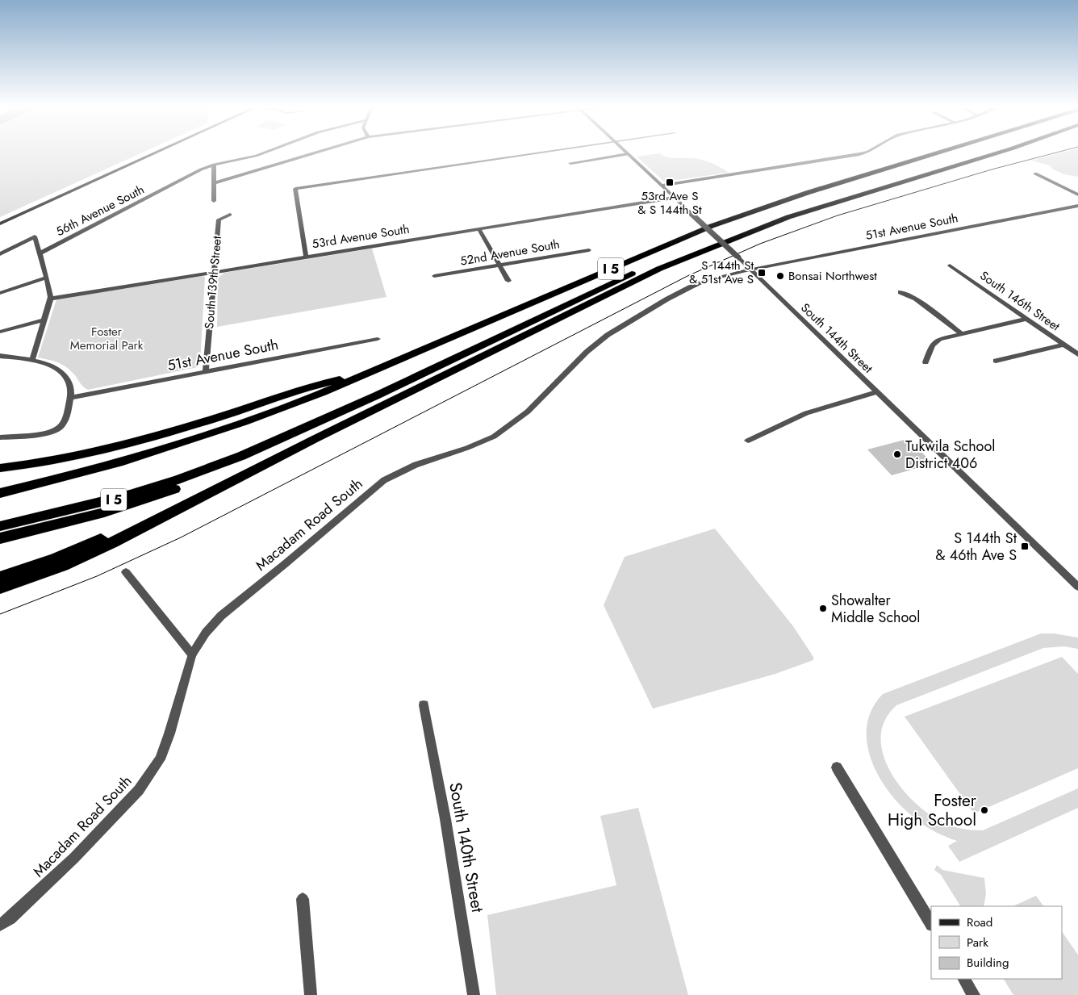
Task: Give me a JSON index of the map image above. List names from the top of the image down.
{
  "streets": {
    "highway": ["I 5"],
    "street": [
      "56th Avenue South",
      "51st Avenue South",
      "53rd Avenue South",
      "52nd Avenue South",
      "South 139th Street",
      "South 146th Street",
      "South 144th Street",
      "Macadam Road South",
      "South 140th Street"
    ]
  },
  "crossings": [
    ["51st Avenue South", "South 139th Street"],
    ["51st Avenue South", "South 144th Street"],
    ["51st Avenue South", "Macadam Road South"],
    ["53rd Avenue South", "South 139th Street"],
    ["53rd Avenue South", "South 144th Street"],
    ["South 144th Street", "Macadam Road South"]
  ],
  "parks": ["Foster Memorial Park"],
  "places": {
    "transit": ["53rd Ave S & S 144th St", "S 144th St & 51st Ave S", "S 144th St & 46th Ave S"],
    "other": [
      "Bonsai Northwest",
      "Tukwila School District 406",
      "Showalter Middle School",
      "Foster High School"
    ]
  },
  "legend": ["Road", "Park", "Building"]
}
